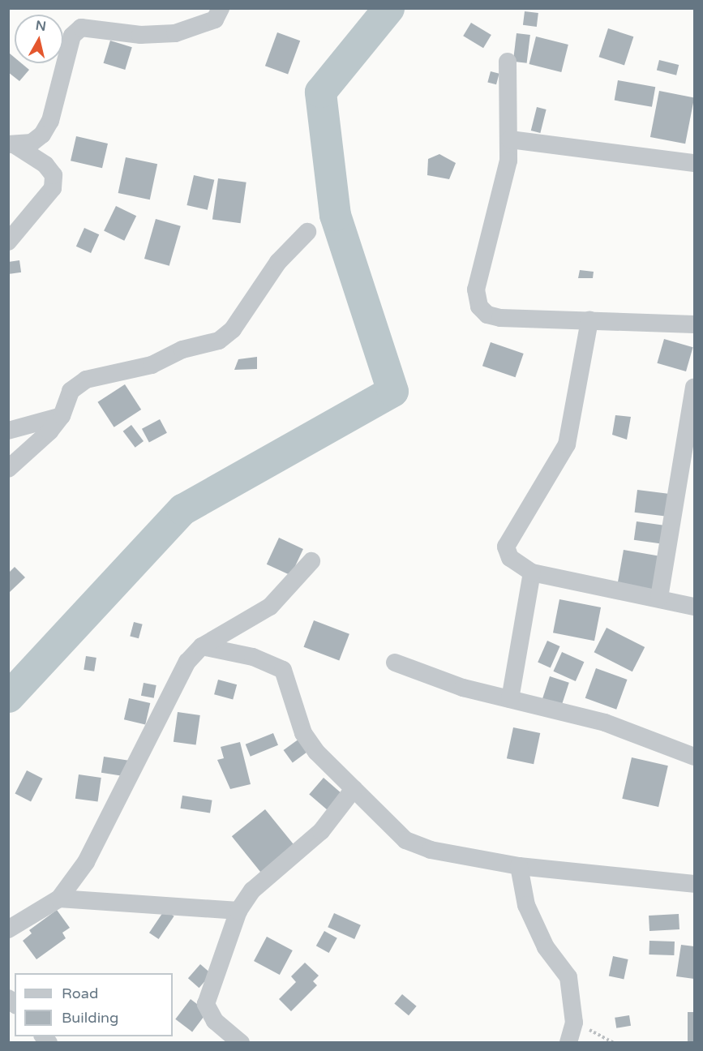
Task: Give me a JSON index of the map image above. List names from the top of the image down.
{
  "legend": ["Road", "Building"],
  "north": "top"
}
